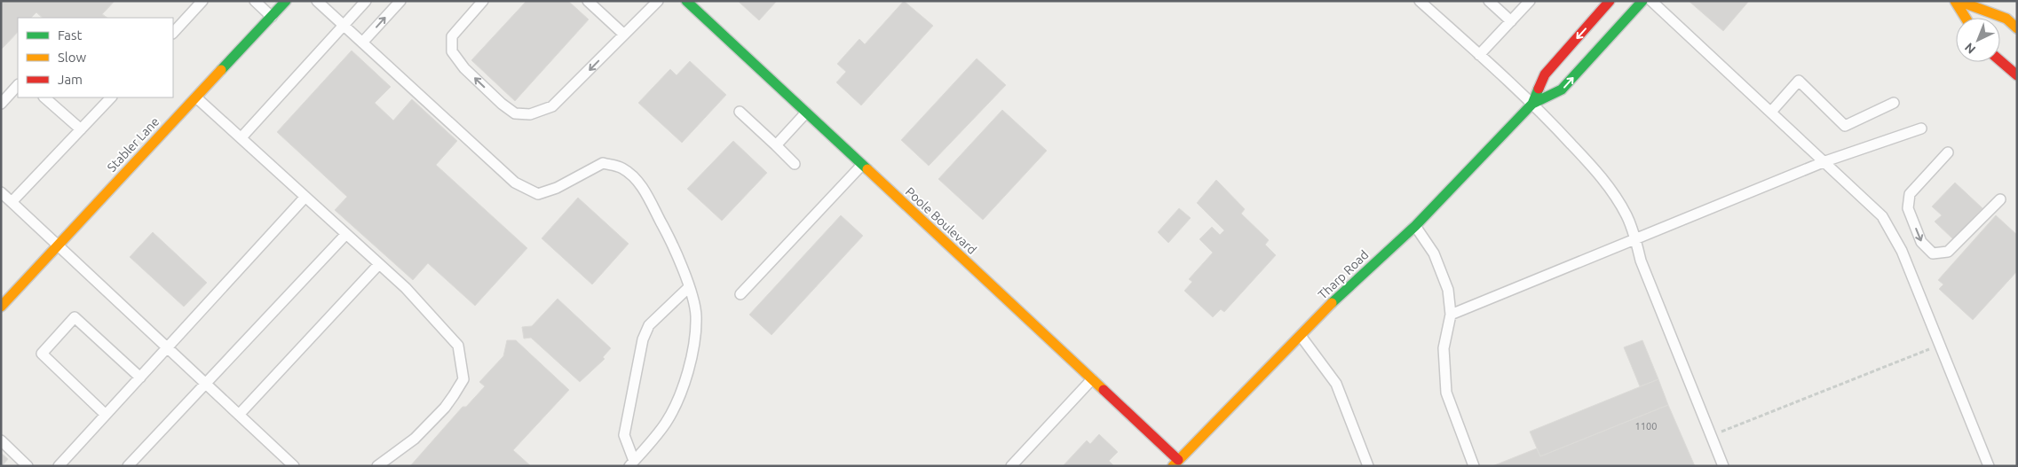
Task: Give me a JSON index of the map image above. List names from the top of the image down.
{
  "streets": {
    "main road": ["Stabler Lane", "Poole Boulevard", "Tharp Road"]
  },
  "crossings": [
    ["Poole Boulevard", "Tharp Road"]
  ],
  "house_numbers": ["1100"],
  "legend": ["Fast", "Slow", "Jam"],
  "north": "bottom left"
}
